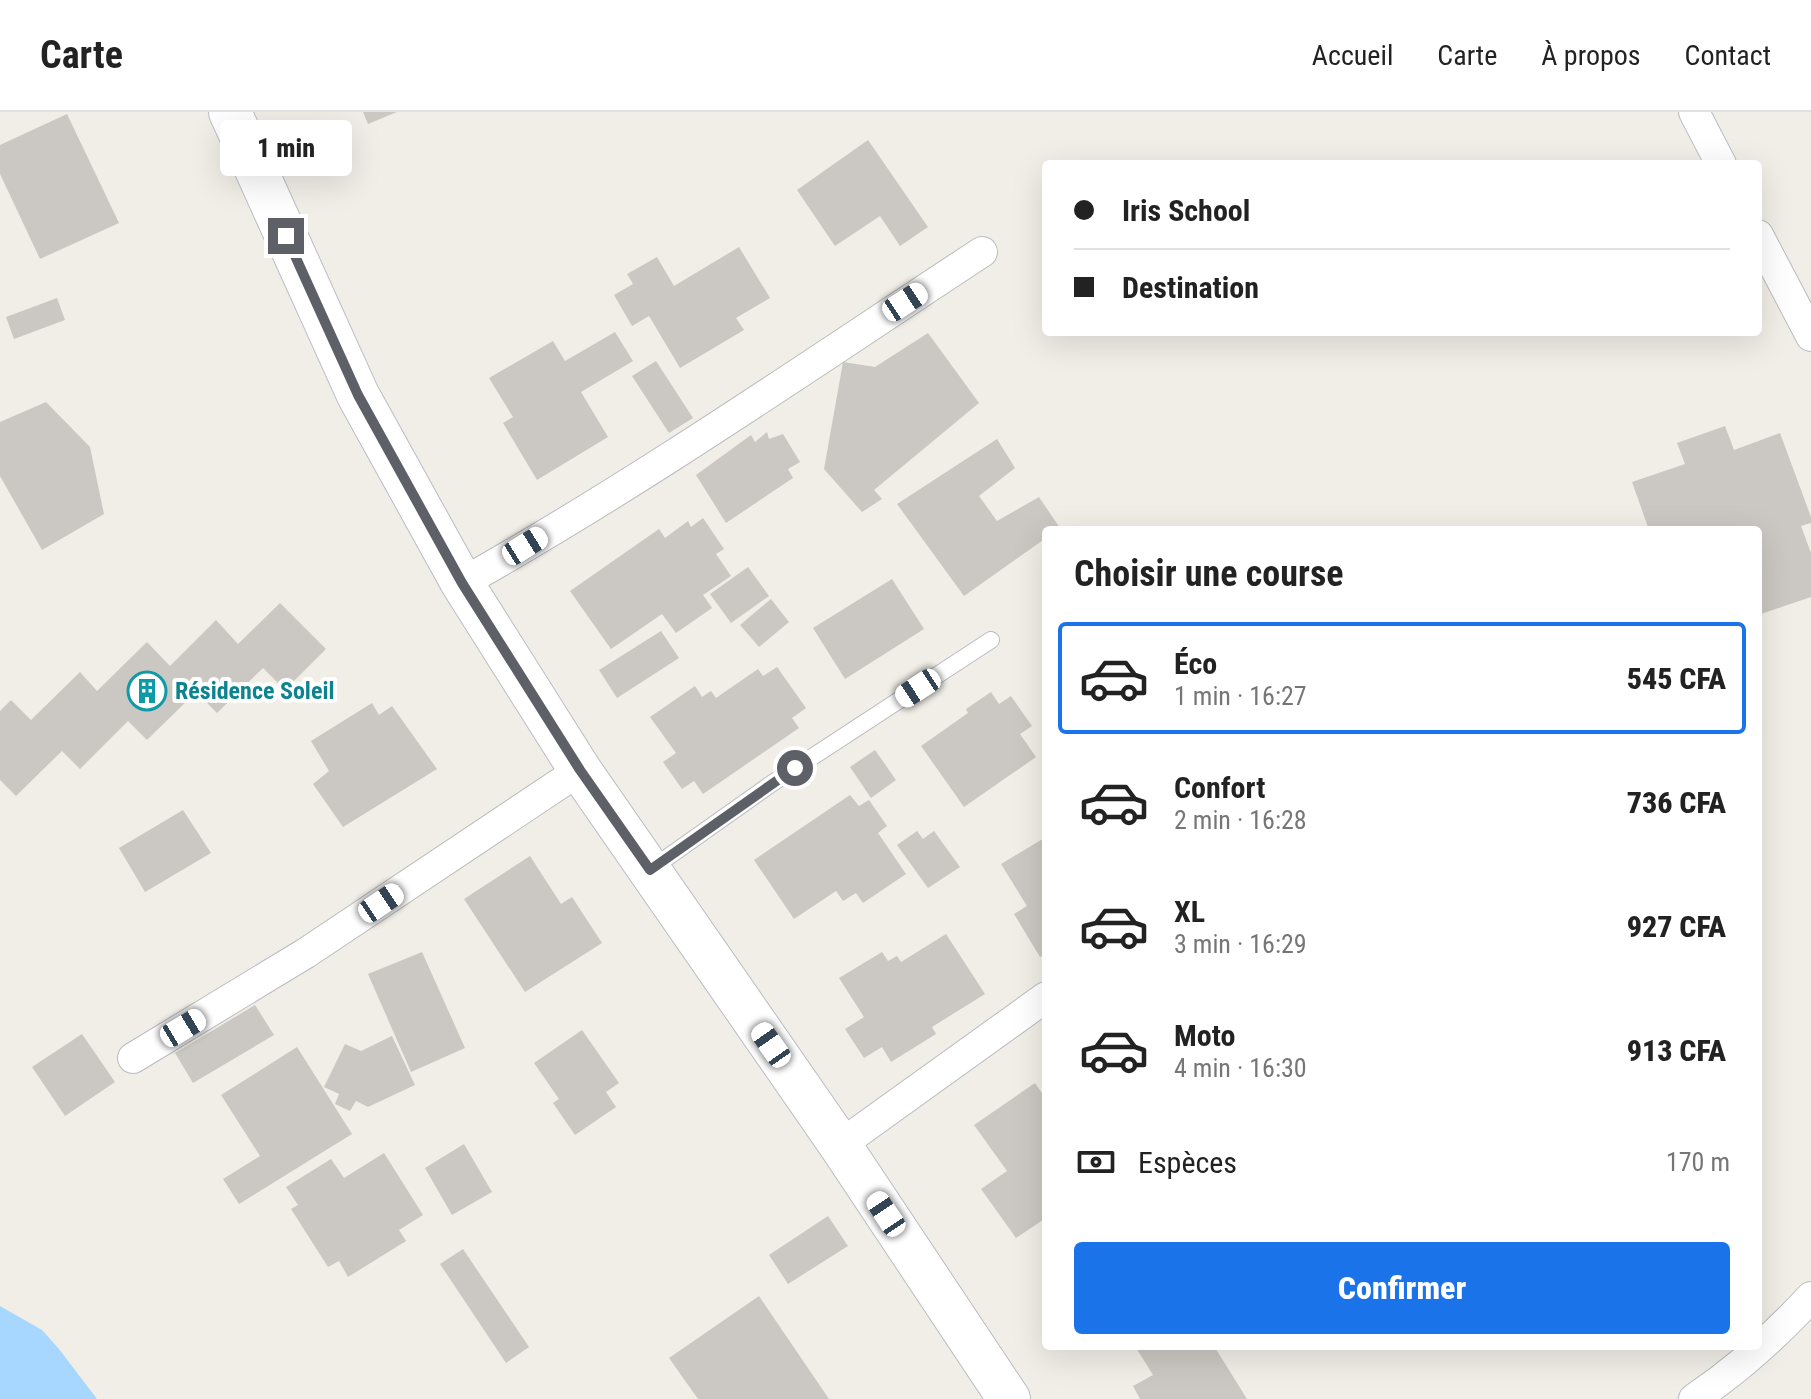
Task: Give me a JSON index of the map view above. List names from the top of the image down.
{
  "places": {
    "building": ["Résidence Soleil"]
  },
  "page": {
    "header": "Carte",
    "nav": [
      "Accueil",
      "Carte",
      "À propos",
      "Contact"
    ],
    "bubble": "1 min",
    "banner": ["Iris School", "Destination"],
    "heading": "Choisir une course",
    "list": [
      {
        "name": "Éco",
        "note": "1 min · 16:27",
        "value": "545 CFA"
      },
      {
        "name": "Confort",
        "note": "2 min · 16:28",
        "value": "736 CFA"
      },
      {
        "name": "XL",
        "note": "3 min · 16:29",
        "value": "927 CFA"
      },
      {
        "name": "Moto",
        "note": "4 min · 16:30",
        "value": "913 CFA"
      }
    ],
    "pay": ["Espèces", "170 m"],
    "buttons": "Confirmer"
  }
}
